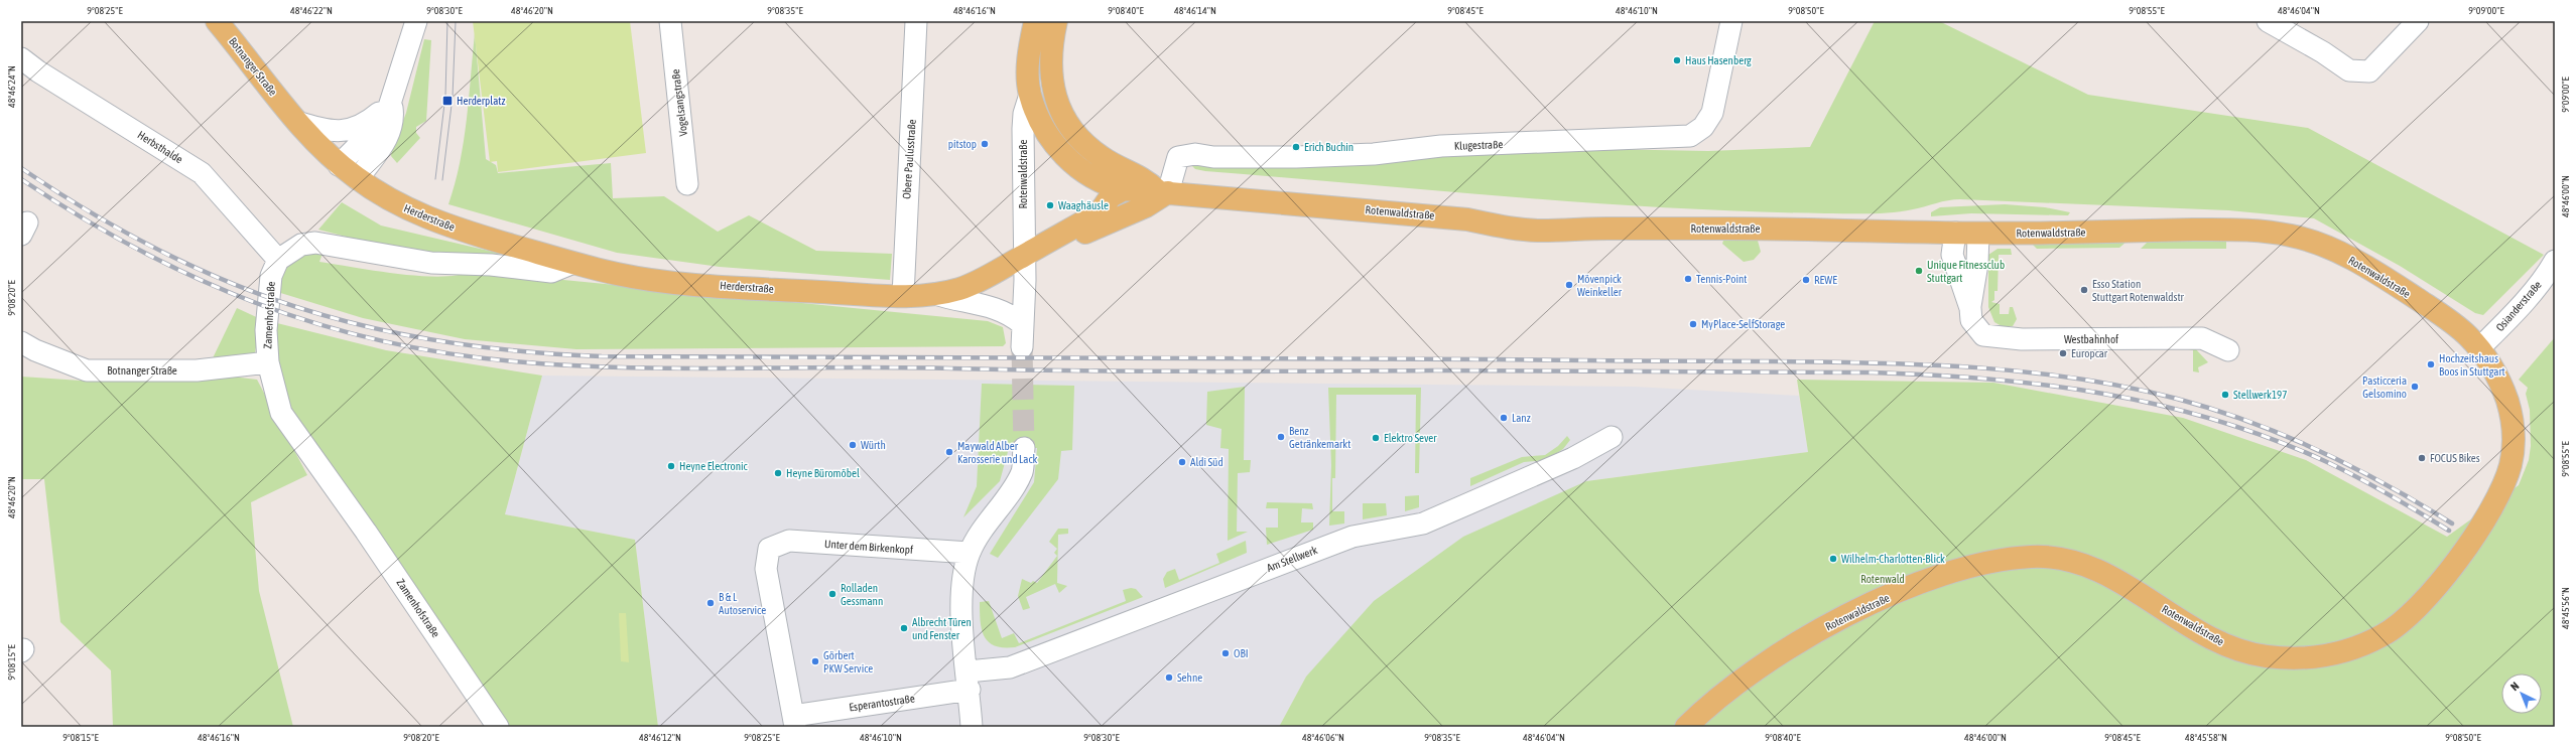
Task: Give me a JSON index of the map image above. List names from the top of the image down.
{
  "streets": {
    "main road": ["Botnanger Straße", "Rotenwaldstraße", "Herderstraße"],
    "street": [
      "Vogelsangstraße",
      "Klugestraße",
      "Herbsthalde",
      "Obere Paulusstraße",
      "Osianderstraße",
      "Zamenhofstraße",
      "Westbahnhof",
      "Unter dem Birkenkopf",
      "Am Stellwerk",
      "Esperantostraße"
    ]
  },
  "crossings": [
    ["Botnanger Straße", "Herderstraße"],
    ["Botnanger Straße", "Zamenhofstraße"],
    ["Klugestraße", "Rotenwaldstraße"],
    ["Herbsthalde", "Zamenhofstraße"],
    ["Obere Paulusstraße", "Herderstraße"],
    ["Rotenwaldstraße", "Herderstraße"],
    ["Rotenwaldstraße", "Osianderstraße"],
    ["Rotenwaldstraße", "Westbahnhof"],
    ["Unter dem Birkenkopf", "Esperantostraße"],
    ["Am Stellwerk", "Esperantostraße"]
  ],
  "parks": ["Rotenwald"],
  "places": {
    "other": [
      "Haus Hasenberg",
      "pitstop",
      "Erich Buchin",
      "Waaghäusle",
      "Unique Fitnessclub Stuttgart",
      "Tennis-Point",
      "REWE",
      "Mövenpick Weinkeller",
      "Esso Station Stuttgart Rotenwaldstr",
      "MyPlace-SelfStorage",
      "Europcar",
      "Hochzeitshaus Boos in Stuttgart",
      "Pasticceria Gelsomino",
      "Stellwerk197",
      "Lanz",
      "Benz Getränkemarkt",
      "Elektro Sever",
      "Würth",
      "Maywald Alber Karosserie und Lack",
      "FOCUS Bikes",
      "Aldi Süd",
      "Heyne Electronic",
      "Heyne Büromöbel",
      "Wilhelm-Charlotten-Blick",
      "Rolladen Gessmann",
      "B & L Autoservice",
      "Albrecht Türen und Fenster",
      "OBI",
      "Görbert PKW Service",
      "Sehne"
    ],
    "transit": ["Herderplatz"]
  },
  "north": "top left",
  "coordinates": [
    "9°08'25\"E",
    "48°46'22\"N",
    "9°08'30\"E",
    "48°46'20\"N",
    "9°08'35\"E",
    "48°46'16\"N",
    "9°08'40\"E",
    "48°46'14\"N",
    "9°08'45\"E",
    "48°46'10\"N",
    "9°08'50\"E",
    "9°08'55\"E",
    "48°46'04\"N",
    "9°09'00\"E",
    "48°46'24\"N",
    "48°46'00\"N",
    "9°08'20\"E",
    "48°45'56\"N",
    "9°08'15\"E",
    "48°46'12\"N",
    "48°46'06\"N",
    "48°45'58\"N"
  ]
}
